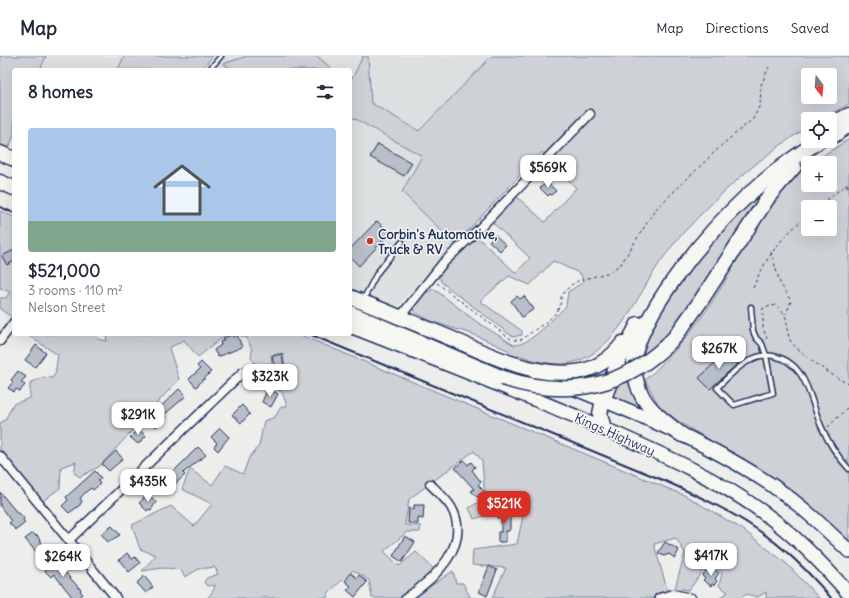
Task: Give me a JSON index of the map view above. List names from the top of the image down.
{
  "streets": {
    "highway": ["Kings Highway"]
  },
  "places": ["Corbin's Automotive, Truck & RV"],
  "north": "bottom",
  "page": {
    "header": "Map",
    "nav": ["Map", "Directions", "Saved"],
    "map_buttons": ["+", "−"],
    "heading": "8 homes",
    "list": [
      {
        "name": "$521,000",
        "note": "3 rooms · 110 m² · Nelson Street"
      }
    ],
    "price": [
      "$569K",
      "$267K",
      "$323K",
      "$291K",
      "$435K",
      "$521K",
      "$417K",
      "$264K"
    ]
  }
}
